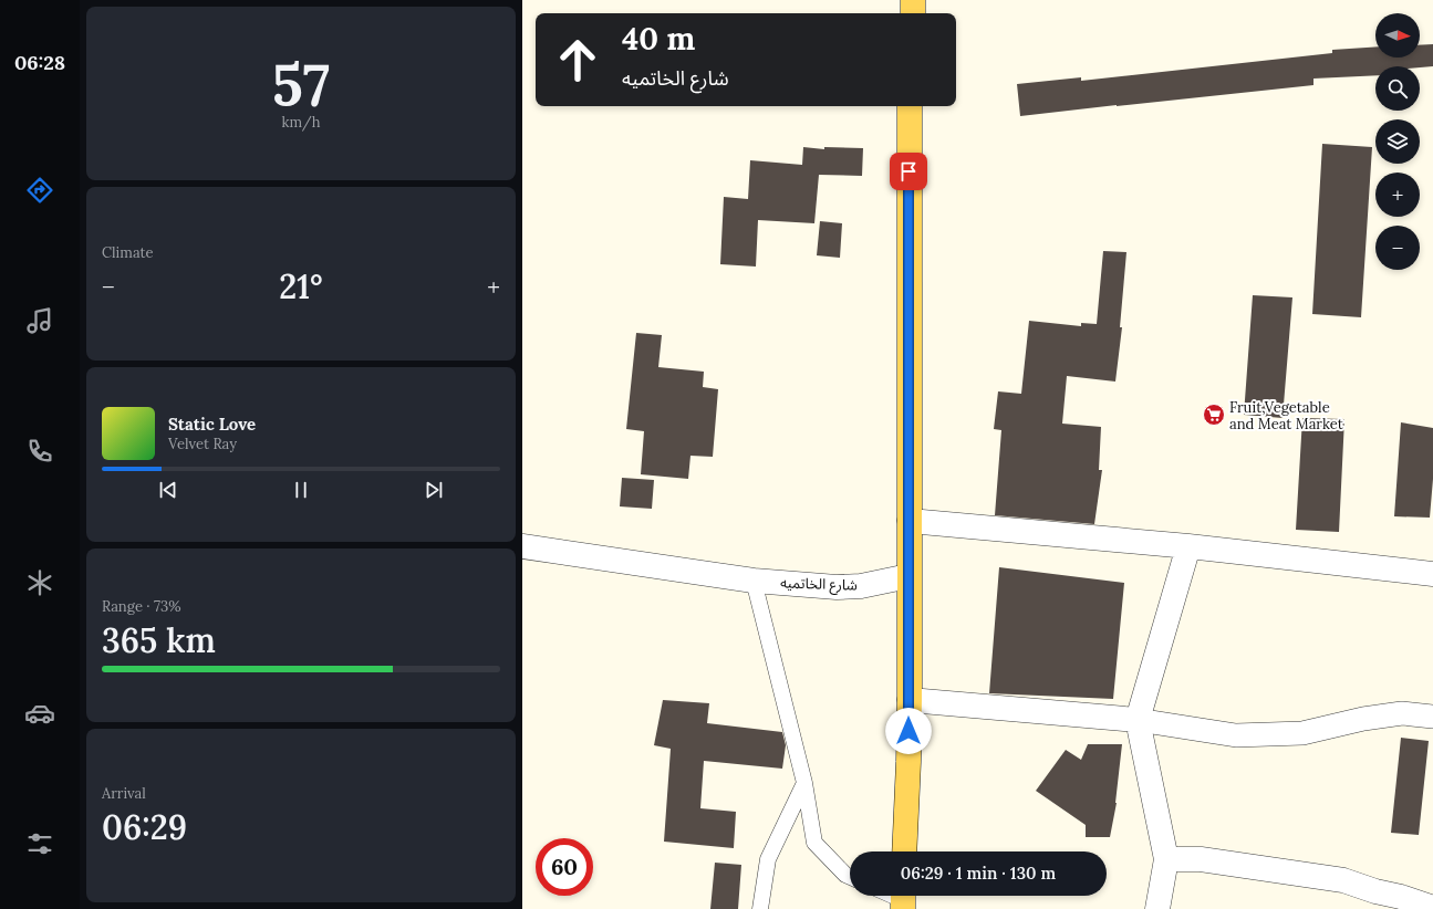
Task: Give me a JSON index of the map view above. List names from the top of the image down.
{
  "streets": {
    "street": ["شارع الخاتميه"]
  },
  "places": {
    "supermarket": ["Fruit,Vegetable and Meat Market"]
  },
  "north": "right",
  "page": {
    "tabs": "06:28",
    "tile": [
      ["57", "km/h"],
      "Climate",
      ["Range · 73%", "365 km"],
      ["Arrival", "06:29"]
    ],
    "map_buttons": ["+", "−"],
    "turn": ["40 m", "شارع الخاتميه"],
    "heat": ["−", "21°", "+"],
    "song": ["Static Love", "Velvet Ray"],
    "limit": "60",
    "trip": "06:29 · 1 min · 130 m"
  }
}
